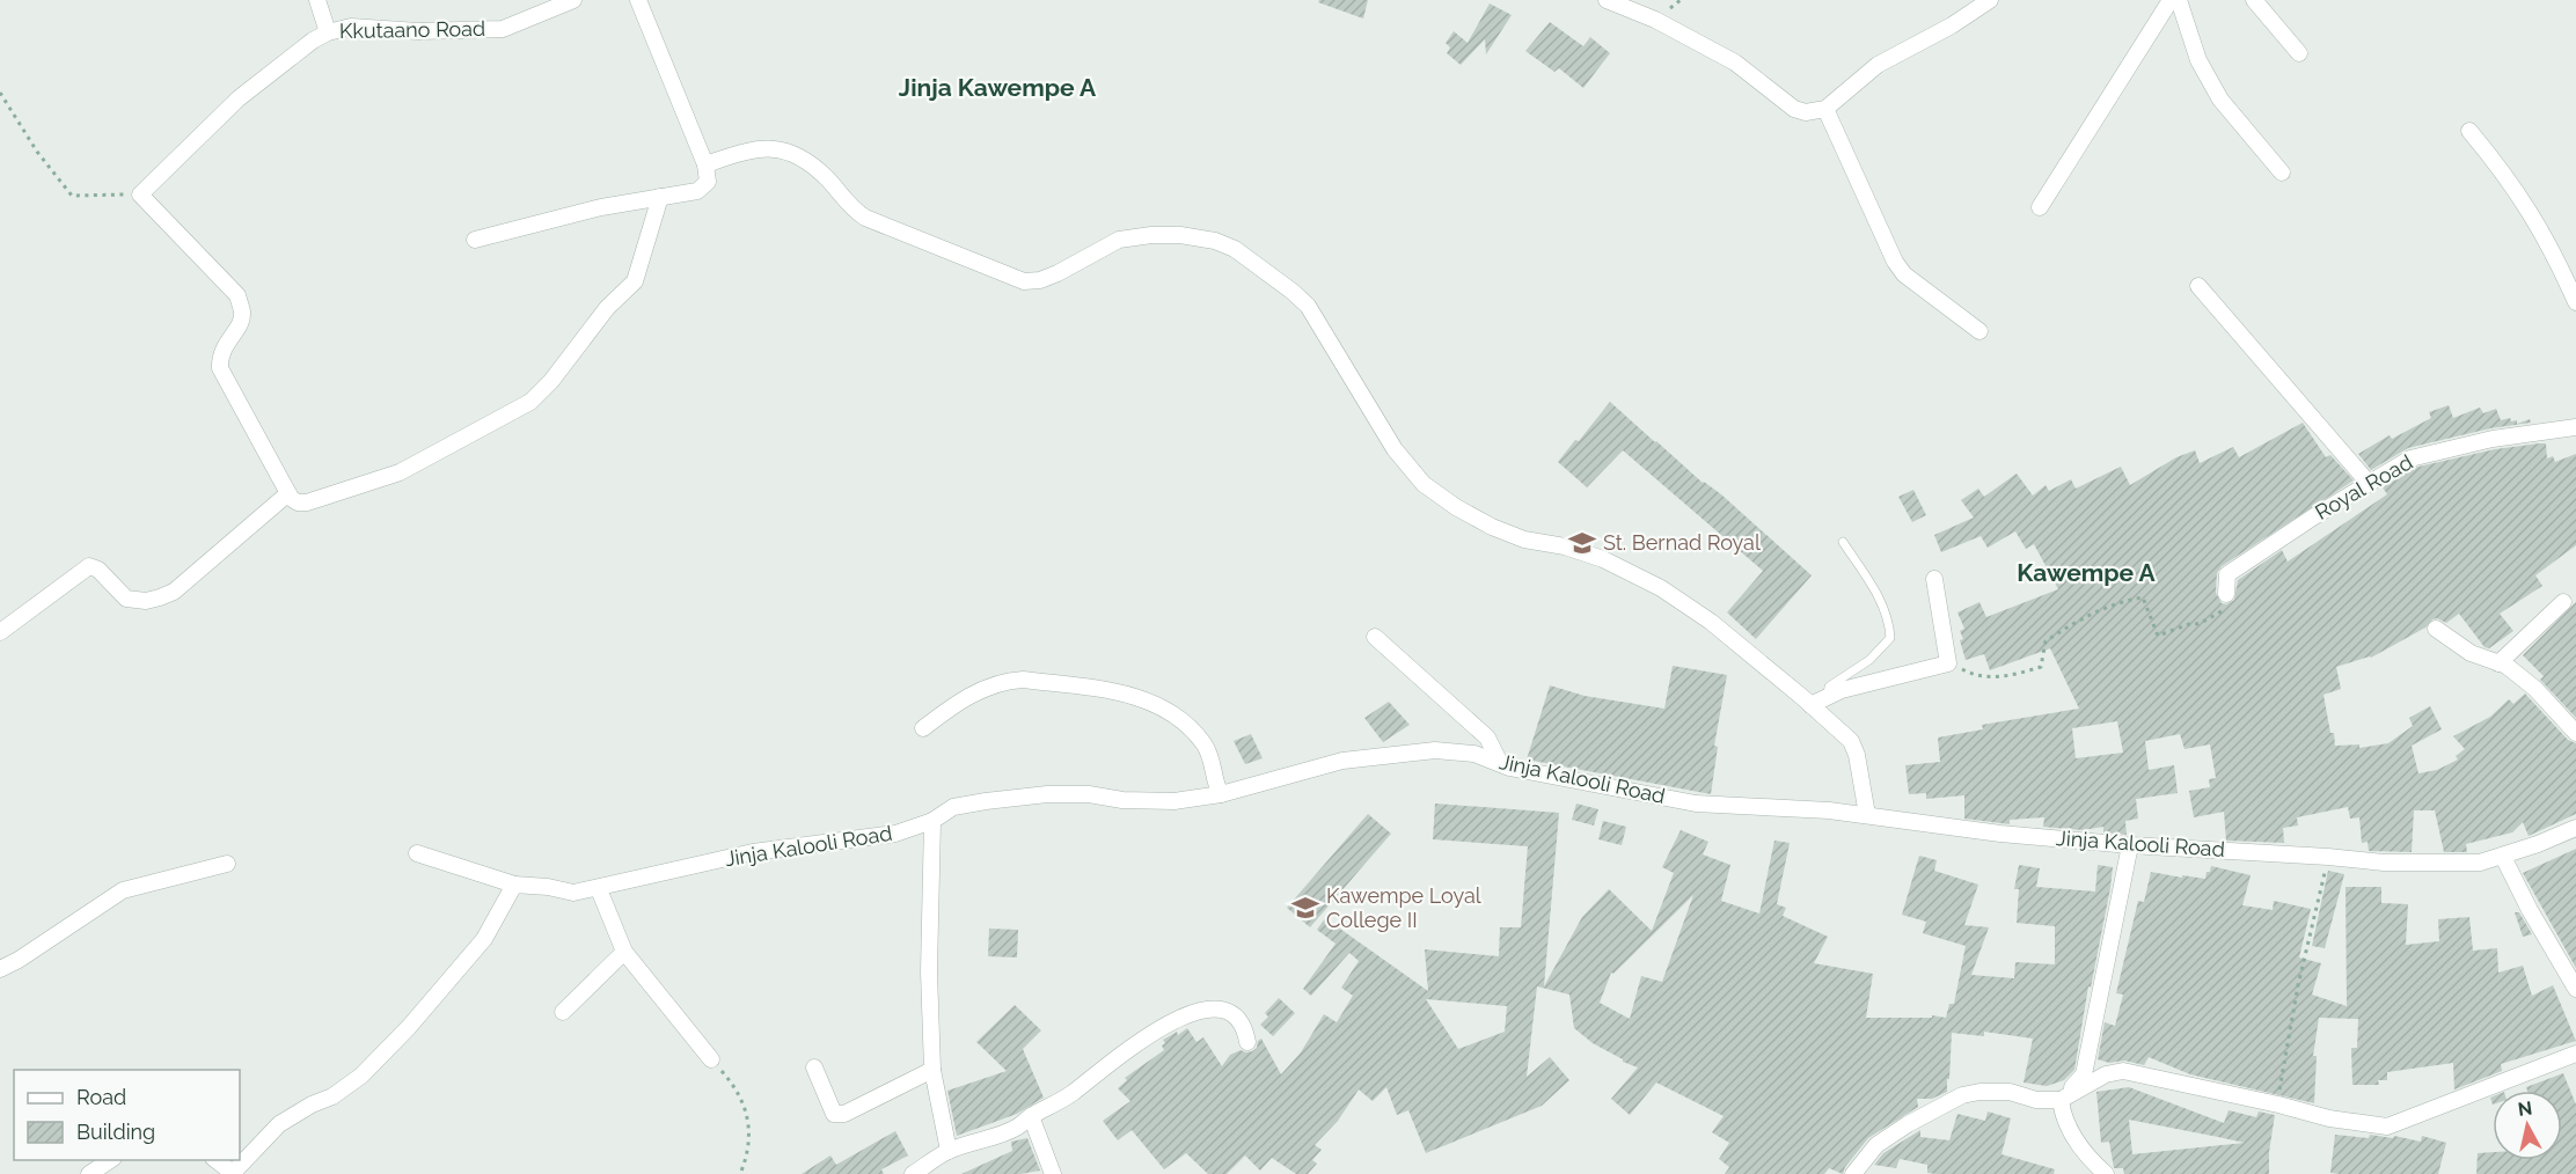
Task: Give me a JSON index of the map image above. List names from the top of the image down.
{
  "streets": {
    "street": ["Kkutaano Road", "Royal Road", "Jinja Kalooli Road"]
  },
  "districts": ["Jinja Kawempe A", "Kawempe A"],
  "places": {
    "school or university": ["St. Bernad Royal", "Kawempe Loyal College II"]
  },
  "legend": ["Road", "Building"],
  "north": "top"
}
